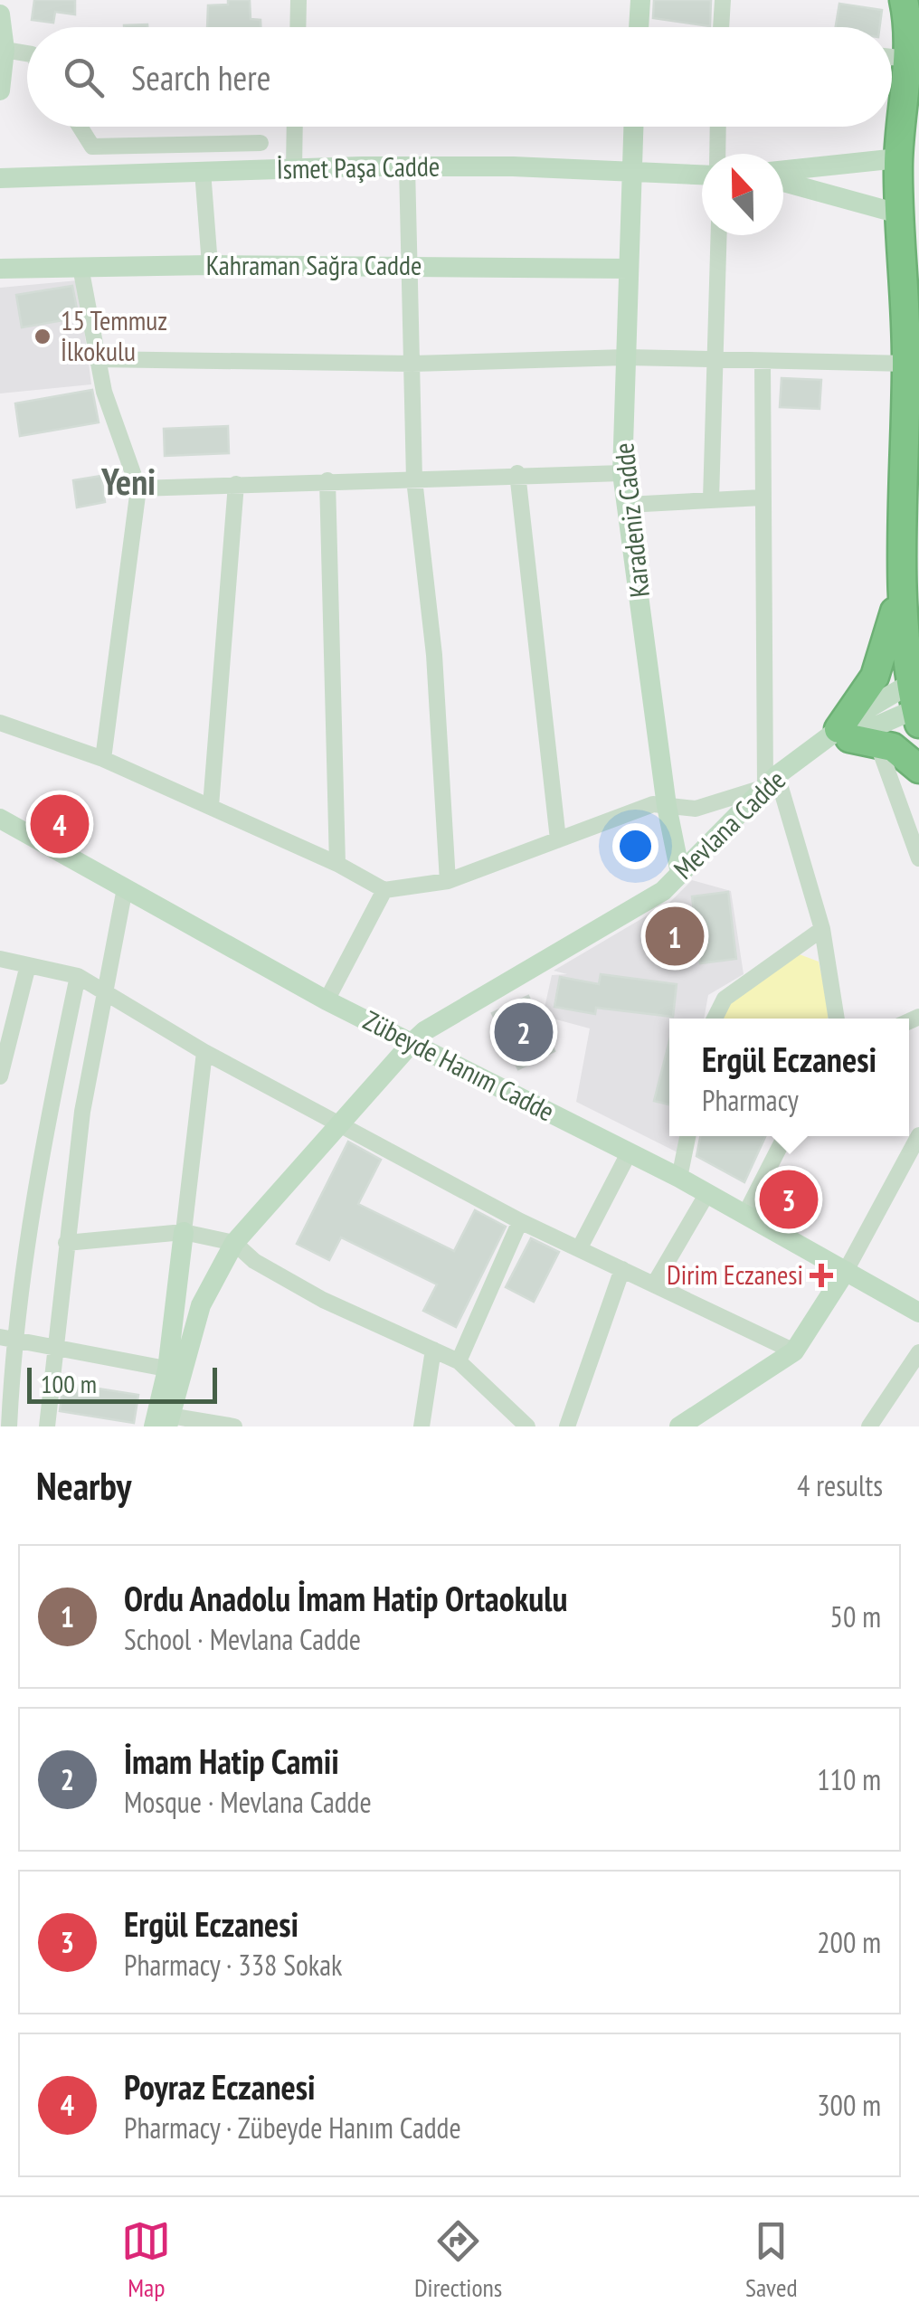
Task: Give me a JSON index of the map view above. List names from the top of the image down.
{
  "streets": {
    "street": [
      "İsmet Paşa Cadde",
      "Kahraman Sağra Cadde",
      "Karadeniz Cadde",
      "Mevlana Cadde",
      "Zübeyde Hanım Cadde"
    ]
  },
  "crossings": [
    ["İsmet Paşa Cadde", "Karadeniz Cadde"],
    ["Kahraman Sağra Cadde", "Karadeniz Cadde"],
    ["Karadeniz Cadde", "Mevlana Cadde"],
    ["Mevlana Cadde", "Zübeyde Hanım Cadde"]
  ],
  "districts": ["Yeni"],
  "places": {
    "other": ["15 Temmuz İlkokulu"],
    "health": ["Dirim Eczanesi"]
  },
  "scale_bar": "100 m",
  "north": "top",
  "page": {
    "search": "Search here",
    "pins": [
      "4",
      "1",
      "2",
      "3"
    ],
    "popup": ["Ergül Eczanesi", "Pharmacy"],
    "scale": "100 m",
    "heading": ["Nearby", "4 results"],
    "list": [
      {
        "mark": "1",
        "name": "Ordu Anadolu İmam Hatip Ortaokulu",
        "note": "School · Mevlana Cadde",
        "value": "50 m"
      },
      {
        "mark": "2",
        "name": "İmam Hatip Camii",
        "note": "Mosque · Mevlana Cadde",
        "value": "110 m"
      },
      {
        "mark": "3",
        "name": "Ergül Eczanesi",
        "note": "Pharmacy · 338 Sokak",
        "value": "200 m"
      },
      {
        "mark": "4",
        "name": "Poyraz Eczanesi",
        "note": "Pharmacy · Zübeyde Hanım Cadde",
        "value": "300 m"
      }
    ],
    "nav": ["Map", "Directions", "Saved"]
  }
}
